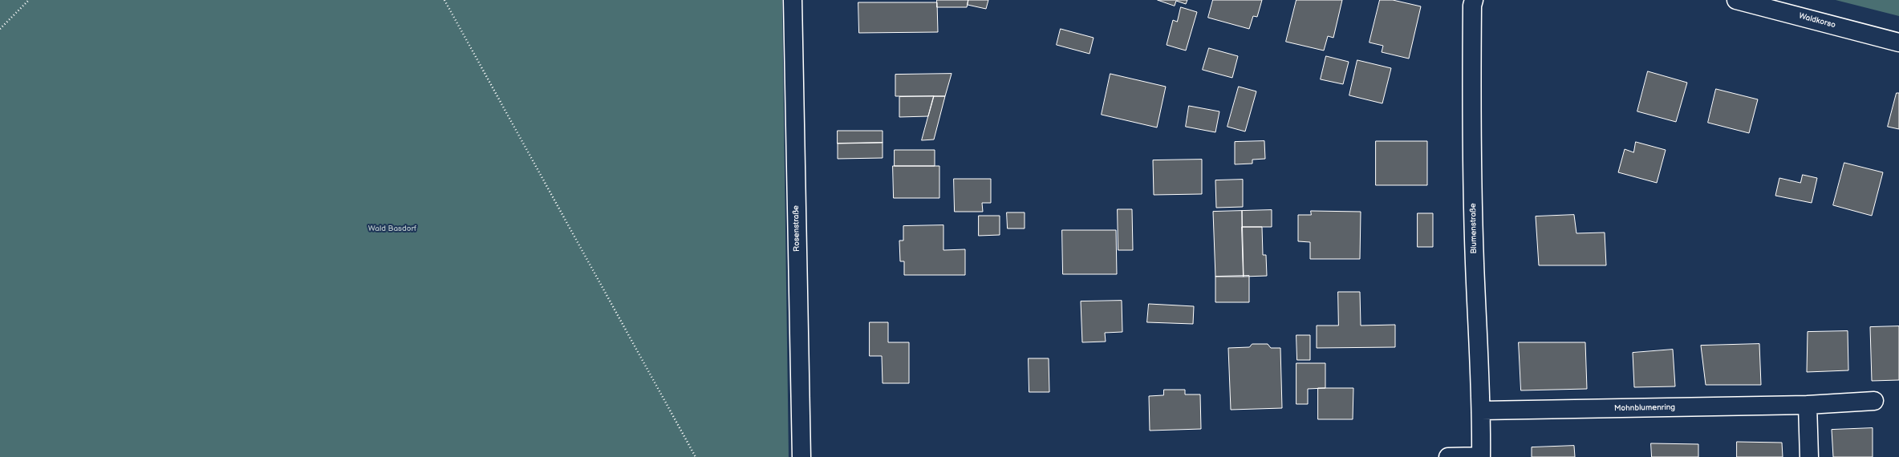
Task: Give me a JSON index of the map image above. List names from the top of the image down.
{
  "streets": {
    "street": [
      "Waldkorso",
      "Rosenstraße",
      "Blumenstraße",
      "Mohnblumenring"
    ]
  },
  "crossings": [
    ["Blumenstraße", "Mohnblumenring"]
  ],
  "parks": ["Wald Basdorf"]
}
